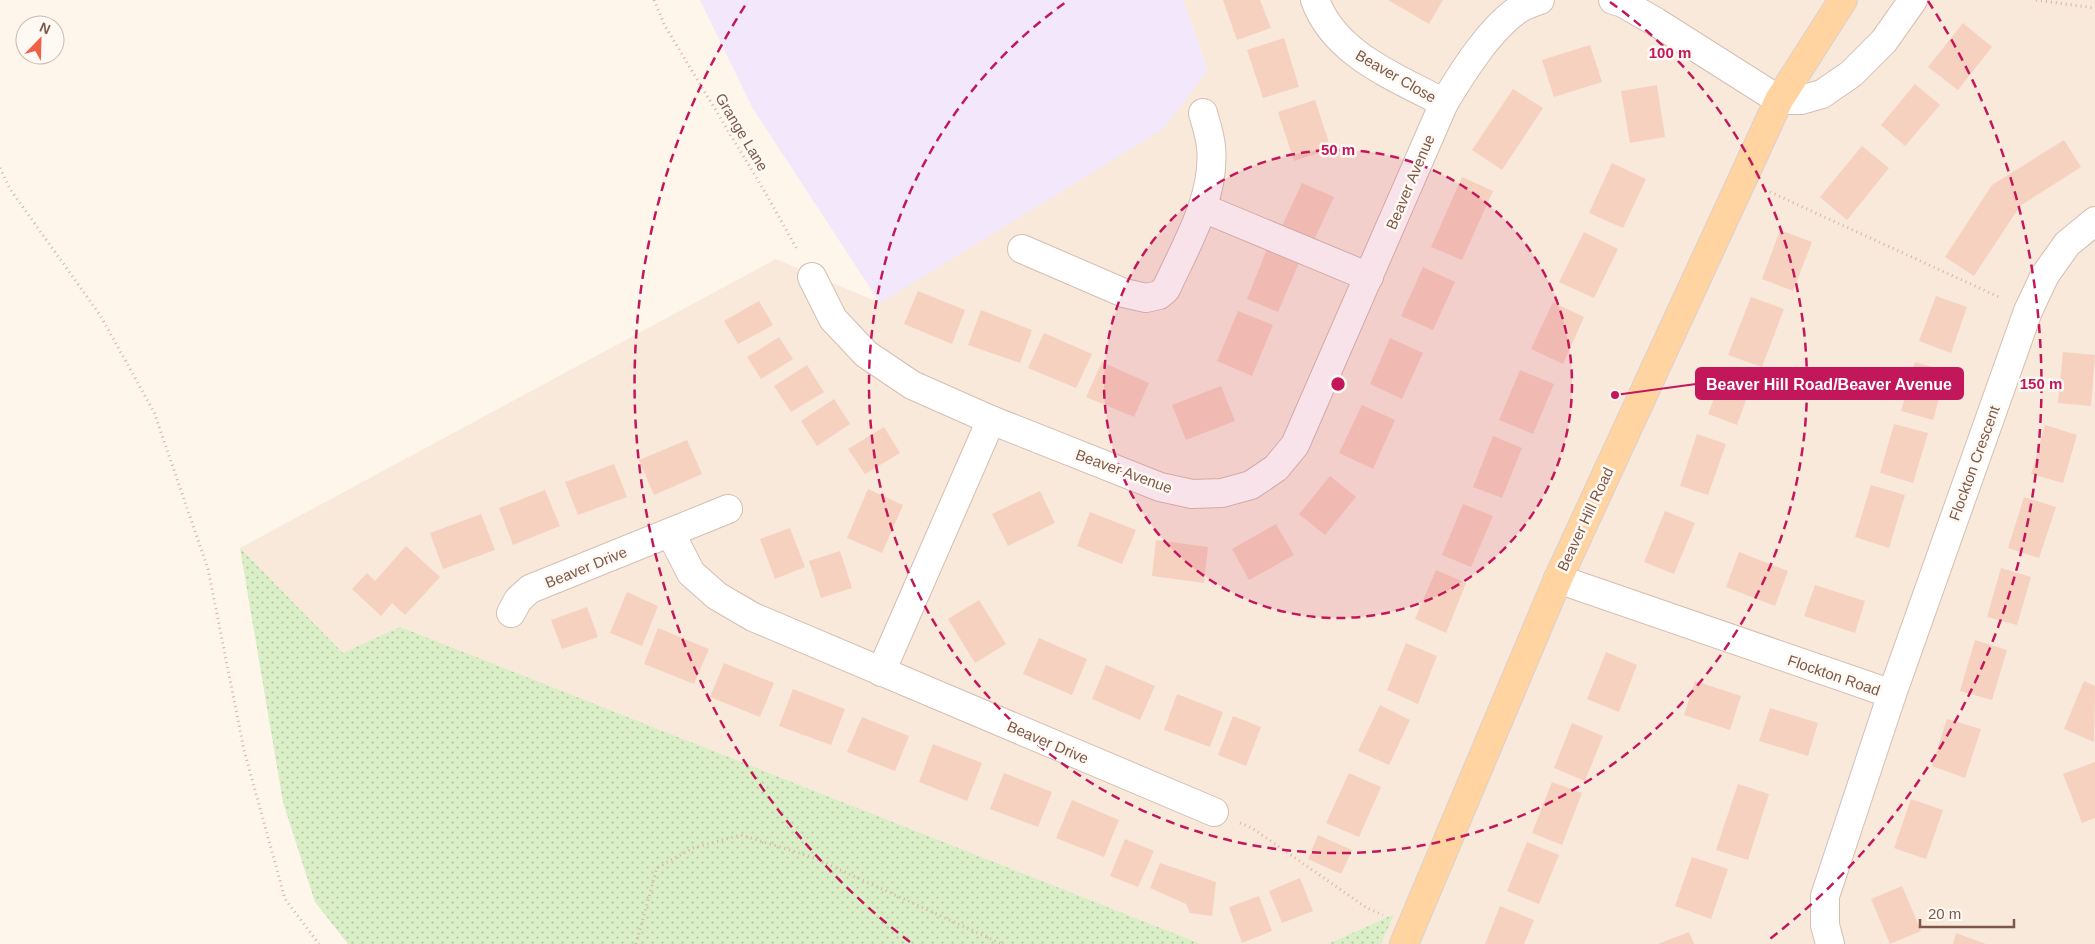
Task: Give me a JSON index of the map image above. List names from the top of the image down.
{
  "streets": {
    "main road": ["Beaver Hill Road"],
    "street": [
      "Beaver Close",
      "Beaver Avenue",
      "Flockton Crescent",
      "Beaver Drive",
      "Flockton Road"
    ],
    "path": ["Grange Lane"]
  },
  "crossings": [
    ["Beaver Close", "Beaver Avenue"],
    ["Grange Lane", "Beaver Avenue"],
    ["Flockton Crescent", "Flockton Road"],
    ["Beaver Hill Road", "Flockton Road"]
  ],
  "places": ["Beaver Hill Road/Beaver Avenue"],
  "scale_bar": "20 m",
  "north": "top right",
  "rings": ["100 m", "50 m", "150 m"]
}
